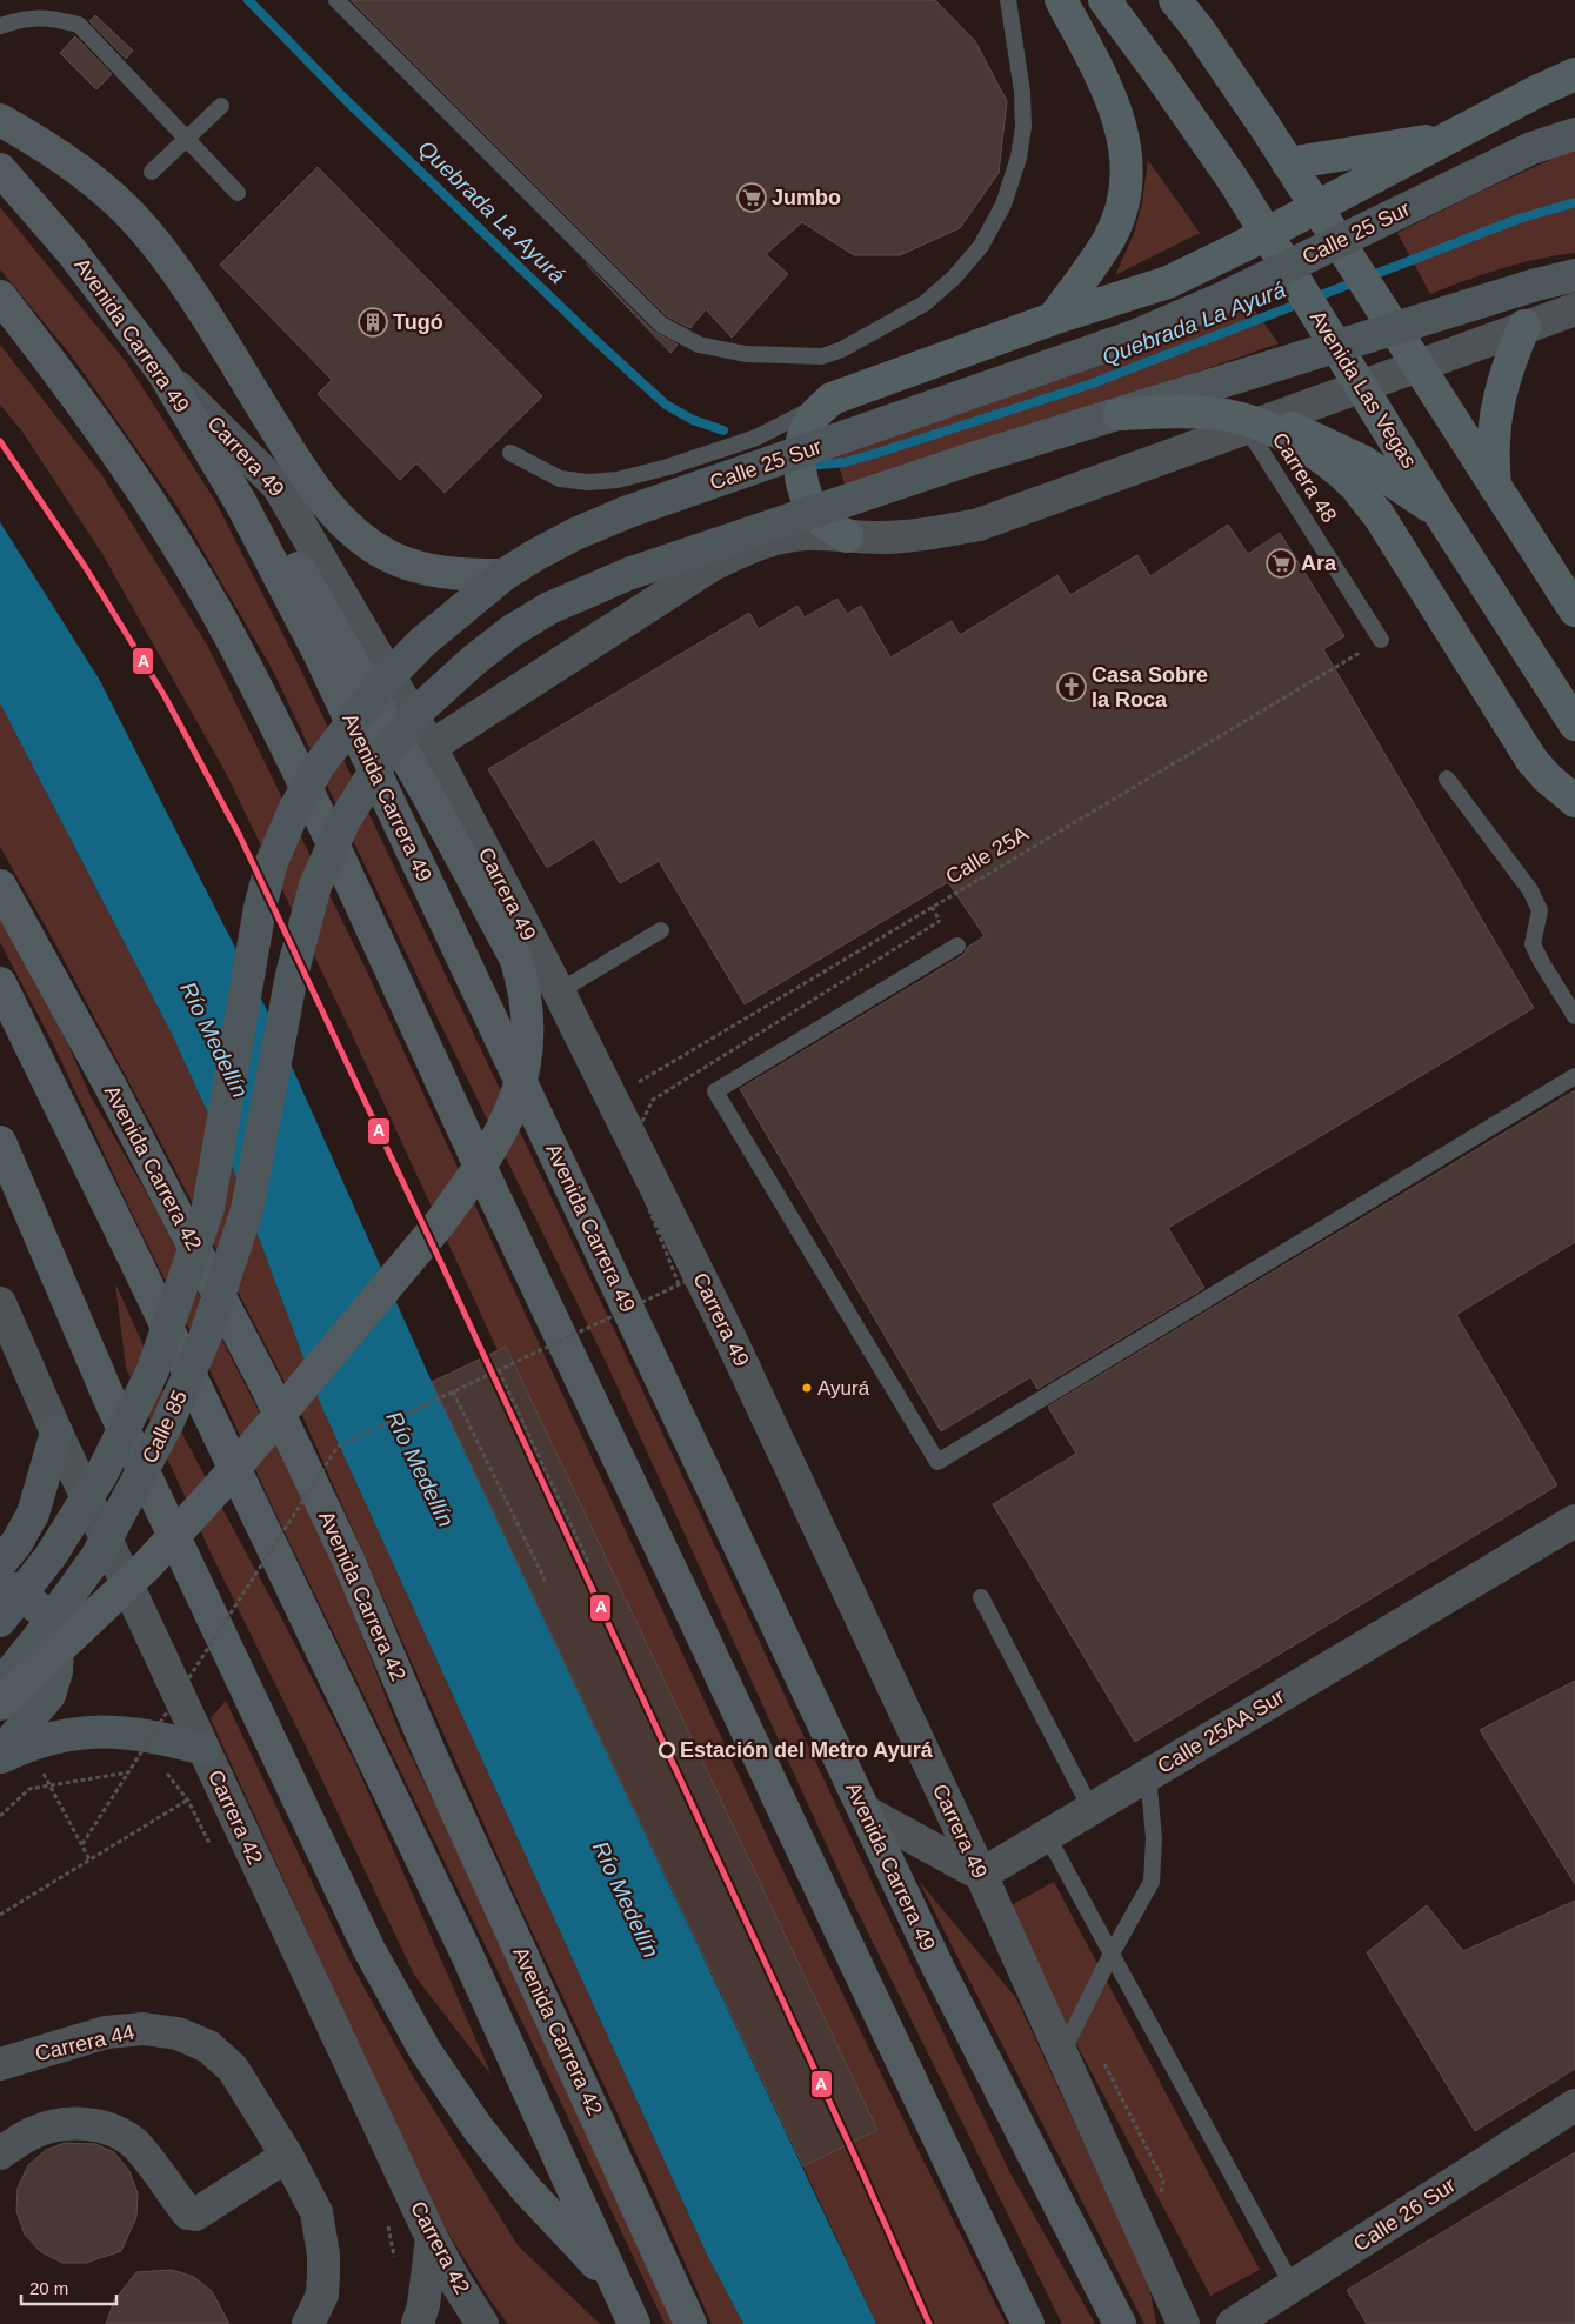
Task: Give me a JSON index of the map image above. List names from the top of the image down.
{
  "streets": {
    "highway": ["Avenida Carrera 49", "Avenida Carrera 42"],
    "main road": ["Calle 25 Sur", "Avenida Las Vegas", "Calle 85"],
    "street": [
      "Carrera 49",
      "Calle 25AA Sur",
      "Carrera 42",
      "Carrera 44",
      "Calle 26 Sur"
    ],
    "lane": ["Carrera 48"],
    "path": ["Calle 25A"]
  },
  "crossings": [
    ["Calle 25 Sur", "Calle 85"],
    ["Avenida Carrera 49", "Carrera 49"],
    ["Carrera 49", "Calle 25A"],
    ["Carrera 49", "Calle 25AA Sur"],
    ["Carrera 48", "Calle 25A"]
  ],
  "water": ["Quebrada La Ayurá", "Río Medellín"],
  "places": {
    "supermarket": ["Jumbo", "Ara"],
    "building": ["Tugó"],
    "church": ["Casa Sobre la Roca"],
    "other": ["Ayurá", "Estación del Metro Ayurá"]
  },
  "lines": ["transit line A"],
  "scale_bar": "20 m"
}
